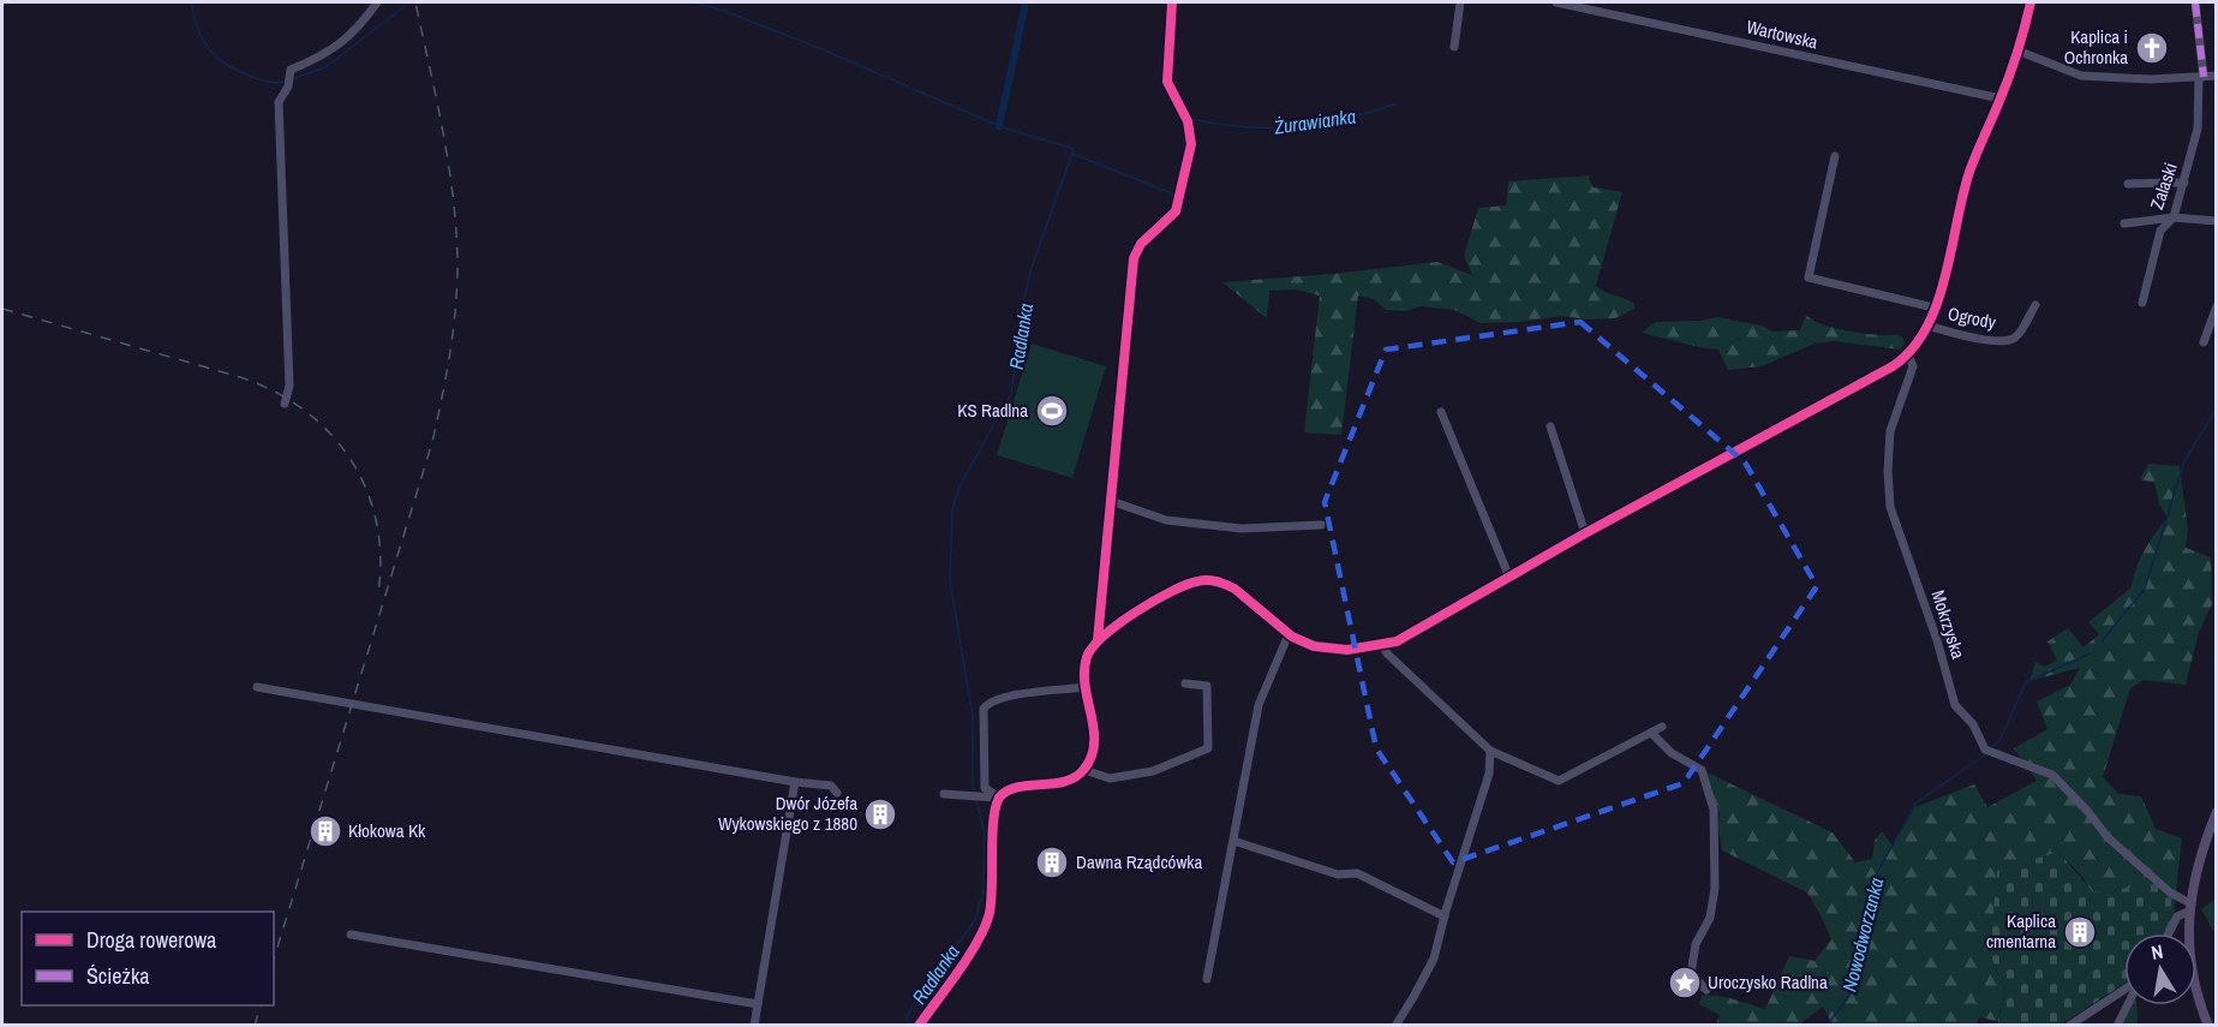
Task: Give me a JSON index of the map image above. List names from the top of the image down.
{
  "streets": {
    "street": [
      "Wartowska",
      "Zalaski",
      "Ogrody",
      "Mokrzyska"
    ]
  },
  "water": ["Żurawianka", "Radlanka", "Nowodworzanka"],
  "places": {
    "church": ["Kaplica i Ochronka"],
    "sports": ["KS Radlna"],
    "building": [
      "Dwór Józefa Wykowskiego z 1880",
      "Kłokowa Kk",
      "Dawna Rządcówka",
      "Kaplica cmentarna"
    ],
    "place": ["Uroczysko Radlna"]
  },
  "legend": ["Droga rowerowa", "Ścieżka"],
  "north": "top"
}
